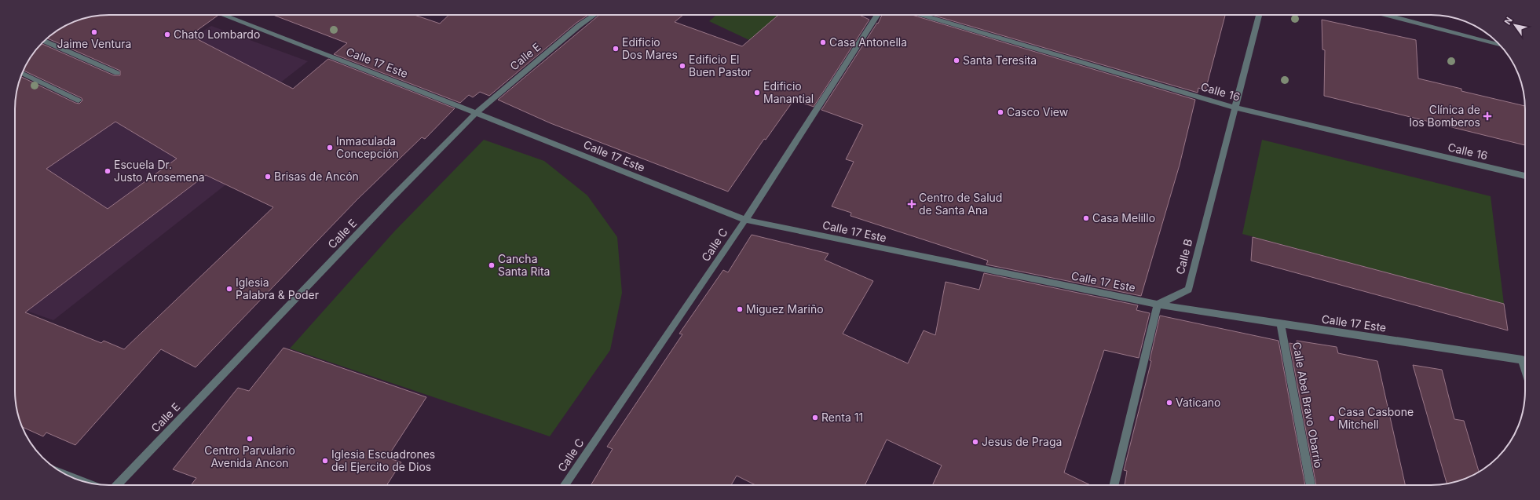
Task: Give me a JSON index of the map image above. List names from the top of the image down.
{
  "streets": {
    "street": [
      "Calle E",
      "Calle 17 Este",
      "Calle 16",
      "Calle C",
      "Calle B",
      "Calle Abel Bravo Obarrio"
    ]
  },
  "crossings": [
    ["Calle E", "Calle 17 Este"],
    ["Calle 17 Este", "Calle C"],
    ["Calle 17 Este", "Calle B"],
    ["Calle 17 Este", "Calle Abel Bravo Obarrio"],
    ["Calle 16", "Calle B"]
  ],
  "places": {
    "other": [
      "Jaime Ventura",
      "Chato Lombardo",
      "Casa Antonella",
      "Edificio Dos Mares",
      "Santa Teresita",
      "Edificio El Buen Pastor",
      "Edificio Manantial",
      "Casco View",
      "Inmaculada Concepción",
      "Escuela Dr. Justo Arosemena",
      "Brisas de Ancón",
      "Casa Melillo",
      "Cancha Santa Rita",
      "Iglesia Palabra & Poder",
      "Miguez Mariño",
      "Vaticano",
      "Renta 11",
      "Casa Casbone Mitchell",
      "Centro Parvulario Avenida Ancon",
      "Jesus de Praga",
      "Iglesia Escuadrones del Ejercito de Dios"
    ],
    "health": ["Clínica de los Bomberos", "Centro de Salud de Santa Ana"]
  },
  "north": "top left"
}
